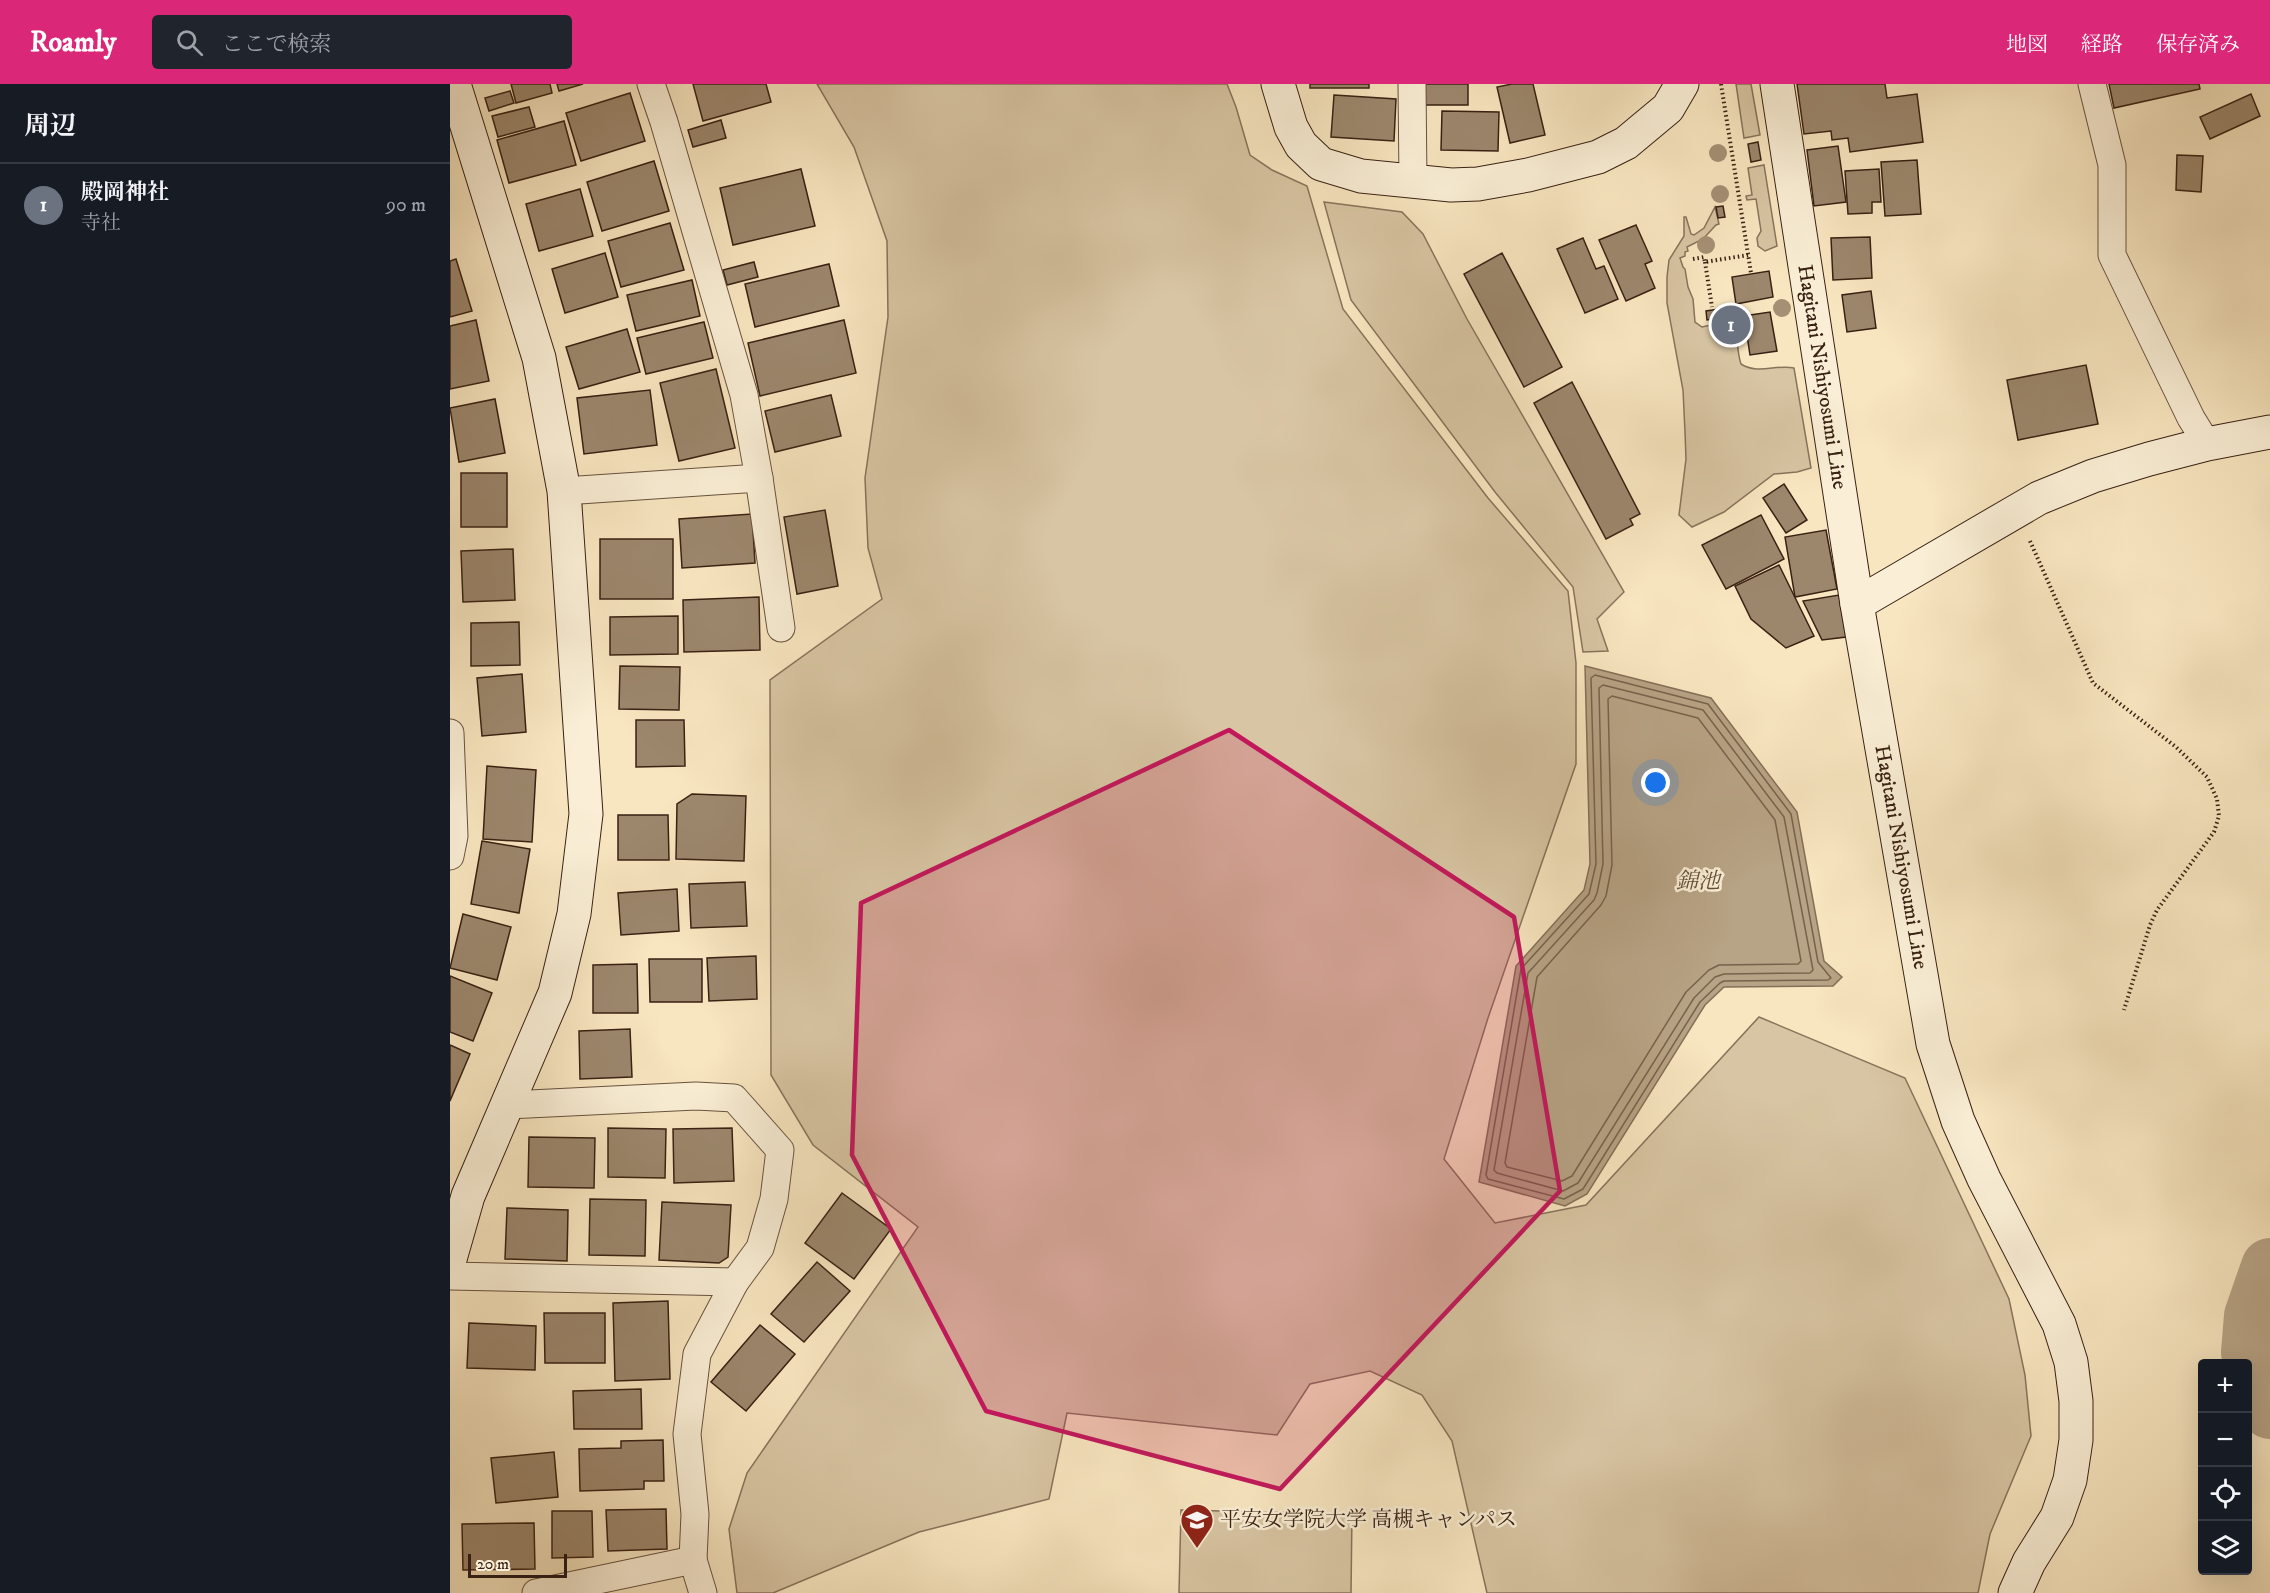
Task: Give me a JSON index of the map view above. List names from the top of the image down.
{
  "streets": {
    "street": ["Hagitani Nishiyosumi Line"]
  },
  "water": ["錦池"],
  "places": {
    "school or university": ["平安女学院大学 高槻キャンパス"]
  },
  "scale_bar": "20 m",
  "page": {
    "header": "Roamly",
    "search": "ここで検索",
    "nav": ["地図", "経路", "保存済み"],
    "heading": "周辺",
    "list": [
      {
        "mark": "1",
        "name": "殿岡神社",
        "note": "寺社",
        "value": "90 m"
      }
    ],
    "pins": "1",
    "map_buttons": ["+", "−"],
    "scale": "20 m"
  }
}
